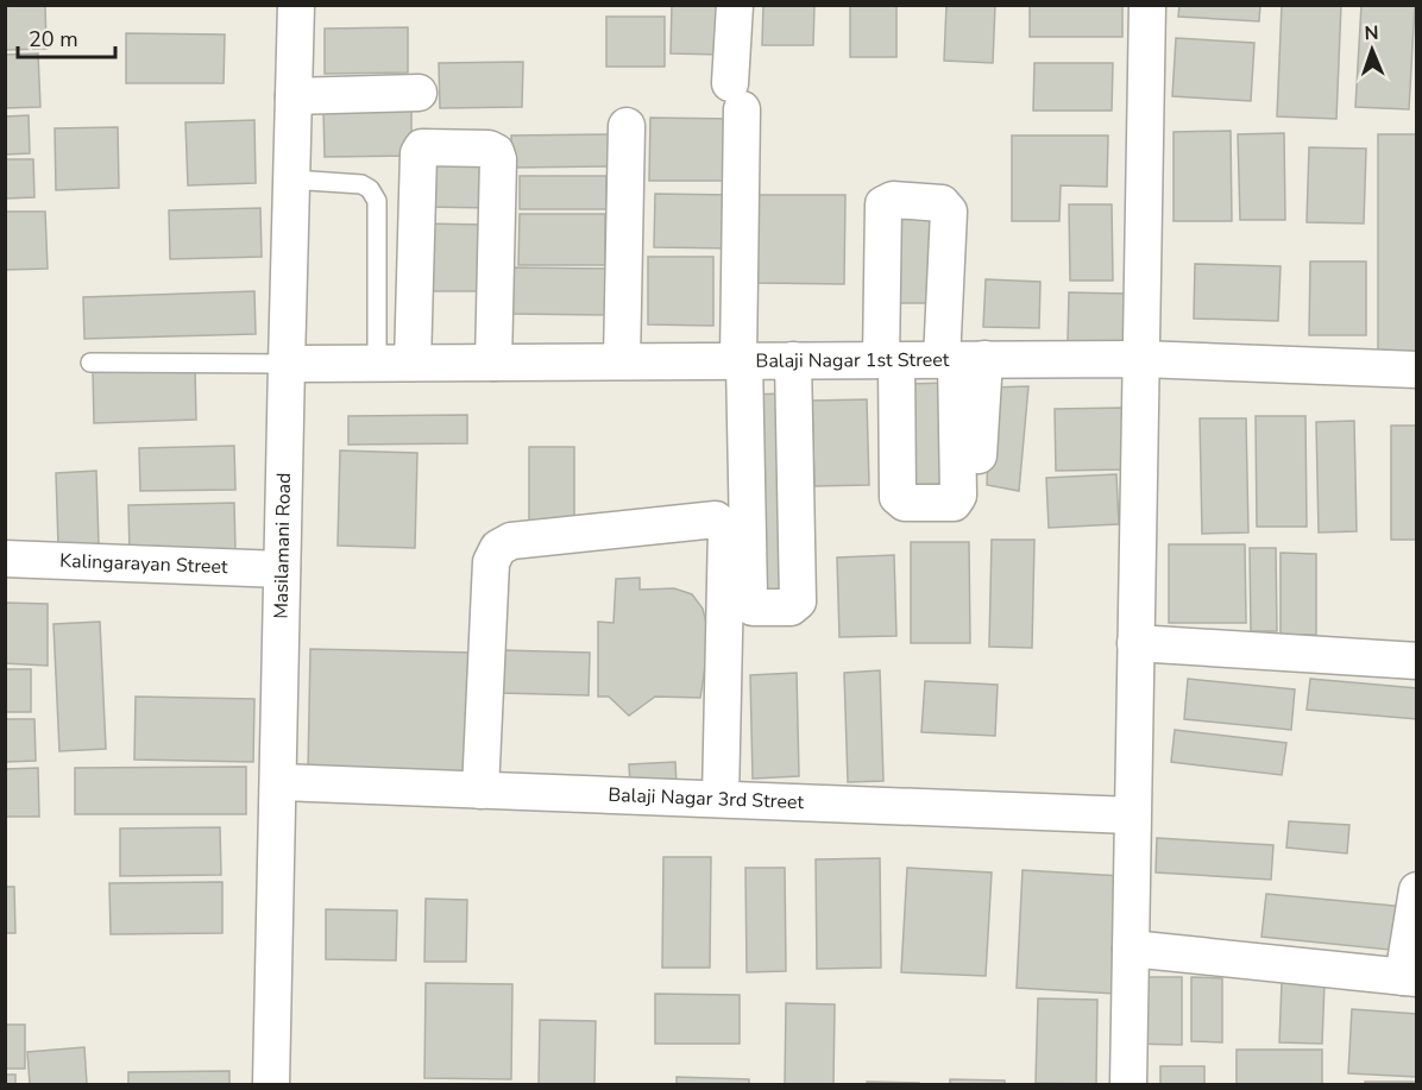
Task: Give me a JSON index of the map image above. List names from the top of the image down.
{
  "streets": {
    "street": [
      "Balaji Nagar 1st Street",
      "Masilamani Road",
      "Kalingarayan Street",
      "Balaji Nagar 3rd Street"
    ]
  },
  "crossings": [
    ["Balaji Nagar 1st Street", "Masilamani Road"],
    ["Masilamani Road", "Kalingarayan Street"],
    ["Masilamani Road", "Balaji Nagar 3rd Street"]
  ],
  "scale_bar": "20 m",
  "north": "top"
}
